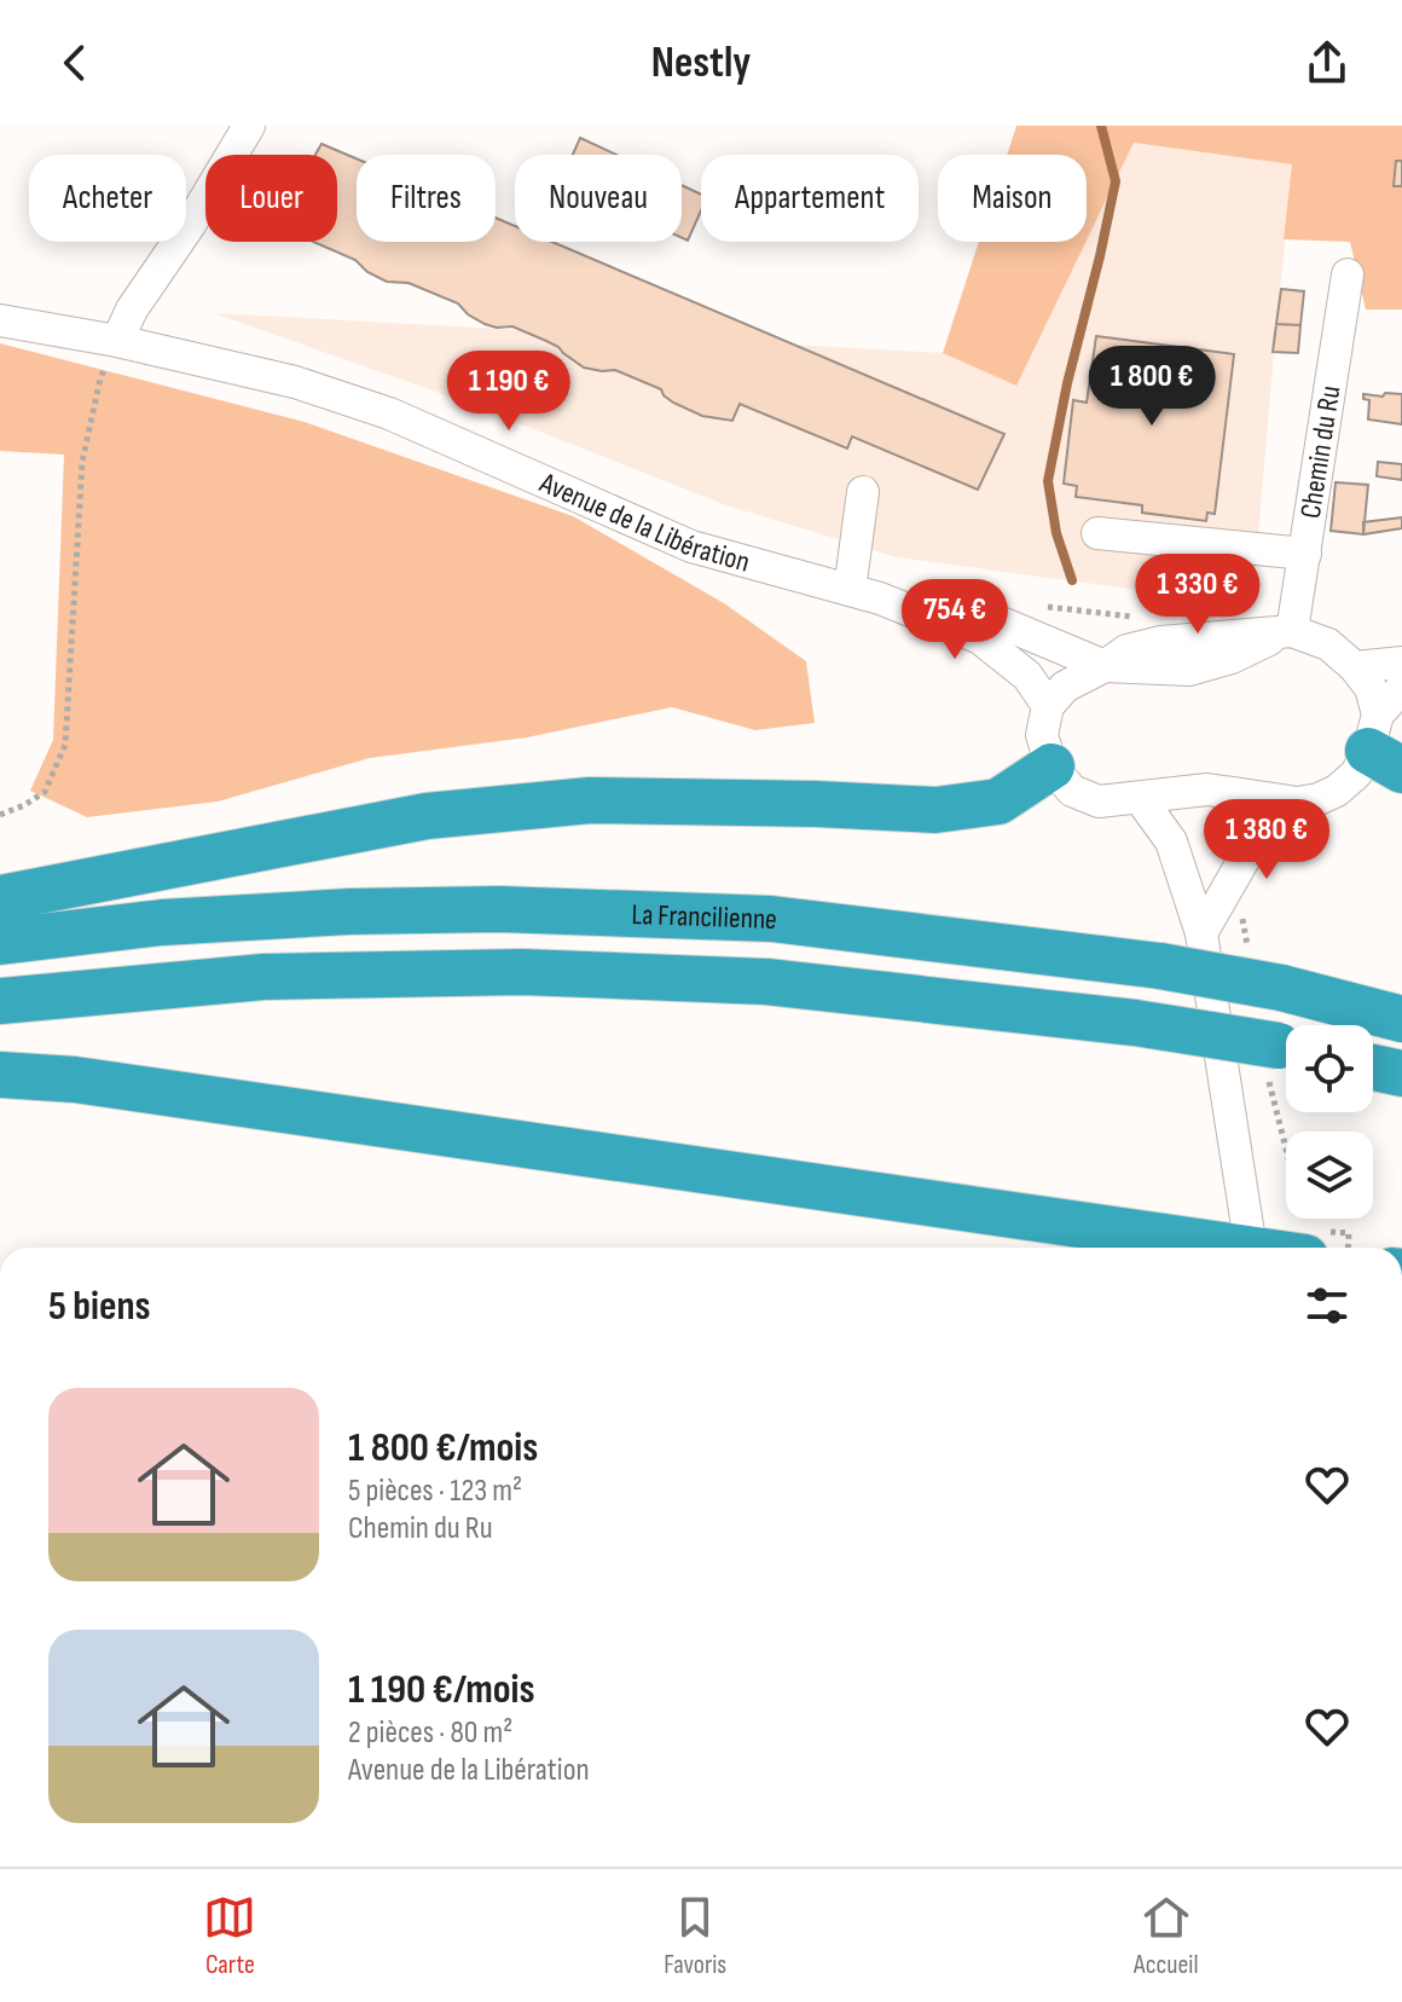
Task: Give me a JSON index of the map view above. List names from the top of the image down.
{
  "streets": {
    "highway": ["La Francilienne"],
    "street": ["Chemin du Ru", "Avenue de la Libération"]
  },
  "page": {
    "header": "Nestly",
    "chip": [
      "Acheter",
      "Louer",
      "Filtres",
      "Nouveau",
      "Appartement",
      "Maison"
    ],
    "price": [
      "1 800 €",
      "1 190 €",
      "1 330 €",
      "754 €",
      "1 380 €"
    ],
    "heading": "5 biens",
    "list": [
      {
        "name": "1 800 €/mois",
        "note": "5 pièces · 123 m² · Chemin du Ru"
      },
      {
        "name": "1 190 €/mois",
        "note": "2 pièces · 80 m² · Avenue de la Libération"
      }
    ],
    "tabs": ["Carte", "Favoris", "Accueil"]
  }
}
